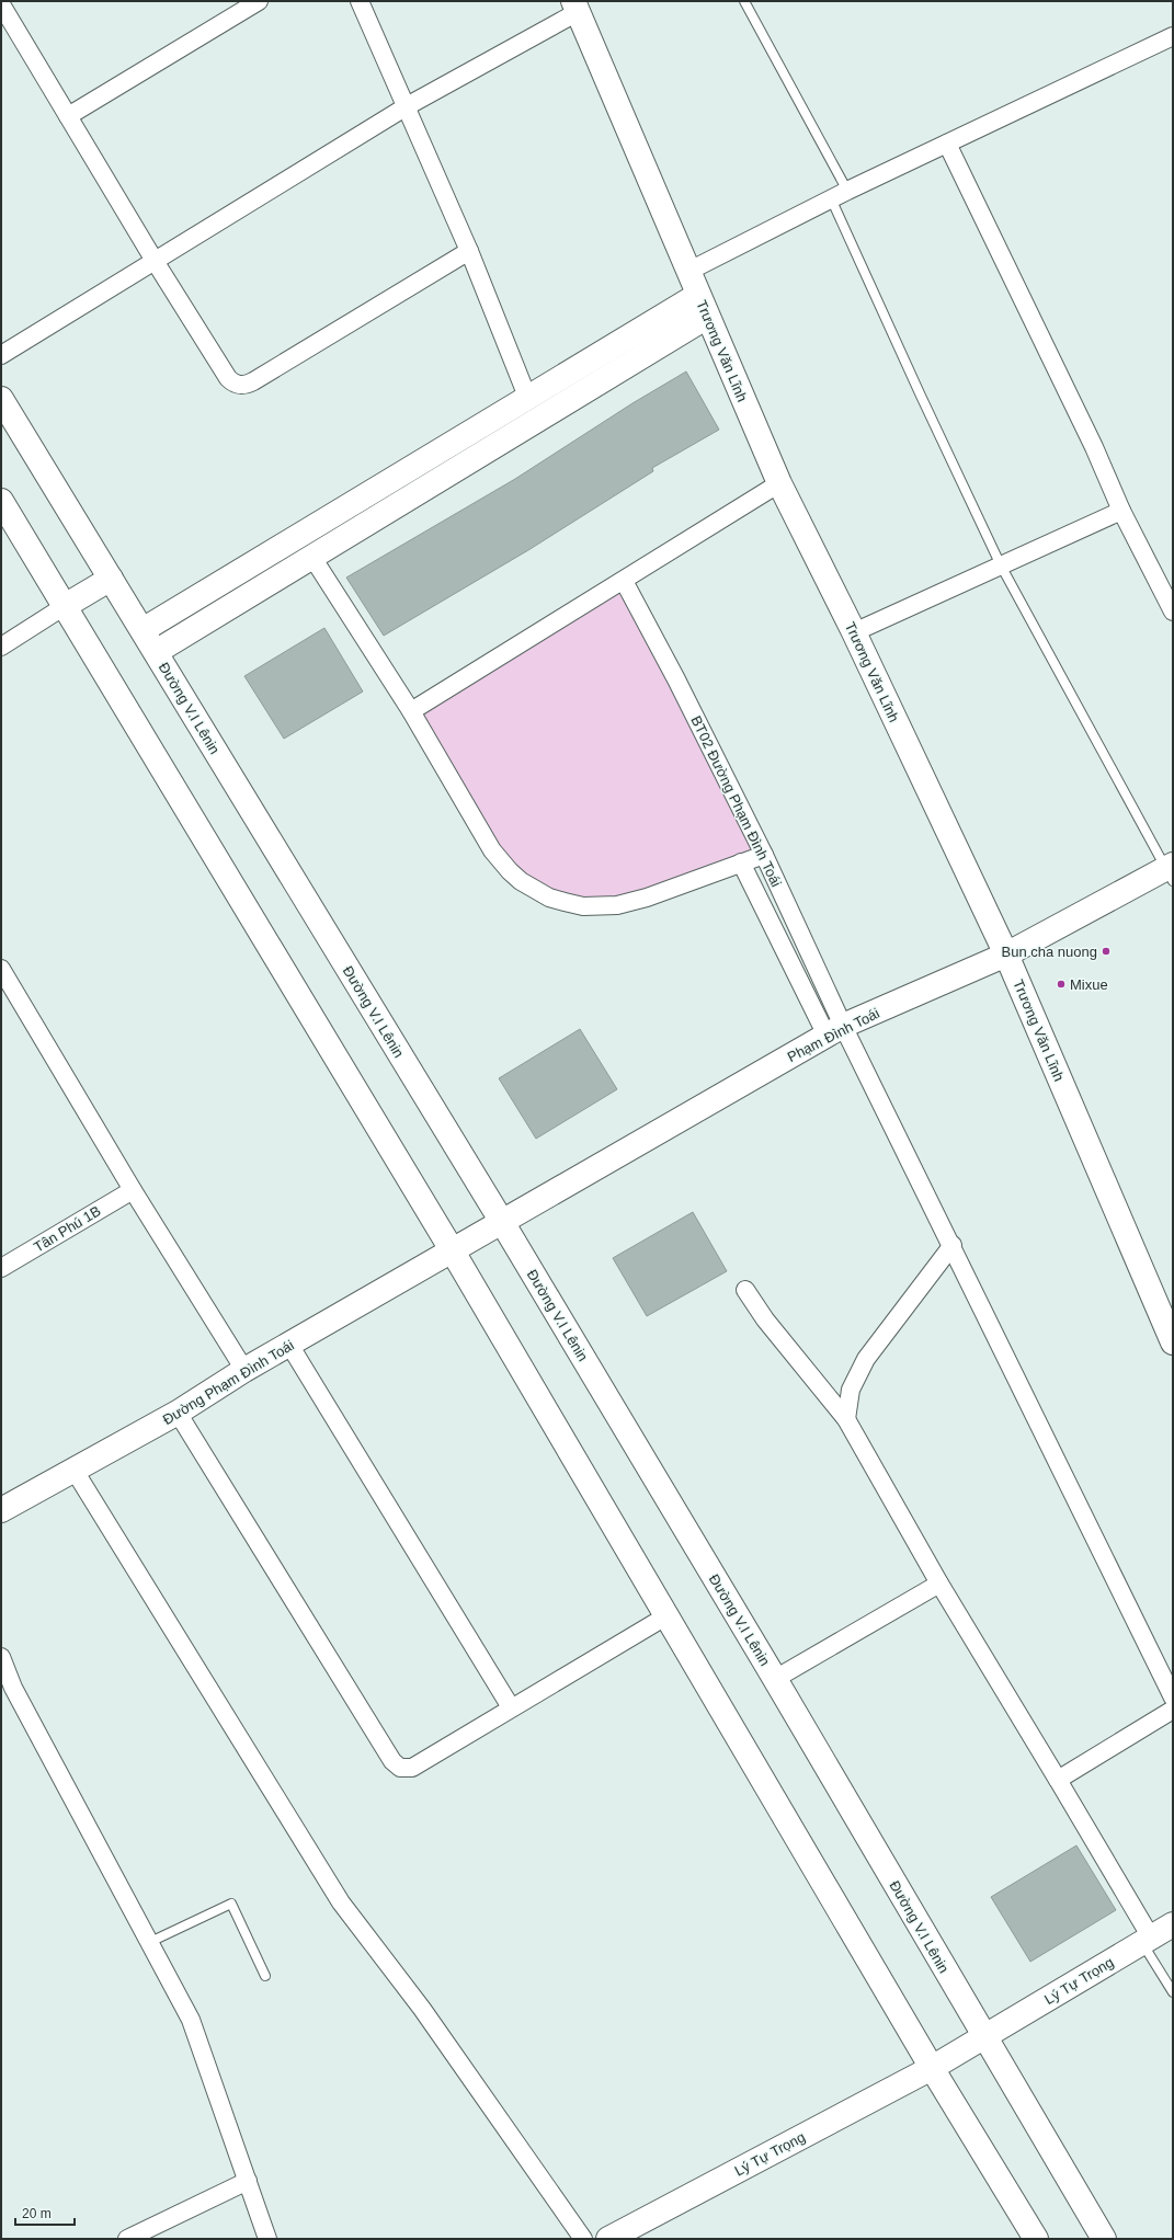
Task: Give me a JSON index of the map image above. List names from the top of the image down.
{
  "streets": {
    "street": [
      "Trương Văn Lĩnh",
      "Đường V.I Lênin",
      "BT02 Đường Phạm Đình Toái",
      "Phạm Đình Toái",
      "Tân Phú 1B",
      "Đường Phạm Đình Toái",
      "Lý Tự Trọng"
    ]
  },
  "crossings": [
    ["Trương Văn Lĩnh", "Phạm Đình Toái"],
    ["Đường V.I Lênin", "Phạm Đình Toái"],
    ["Đường V.I Lênin", "Lý Tự Trọng"],
    ["BT02 Đường Phạm Đình Toái", "Phạm Đình Toái"],
    ["Phạm Đình Toái", "Đường Phạm Đình Toái"]
  ],
  "places": ["Bun cha nuong", "Mixue"],
  "scale_bar": "20 m"
}
